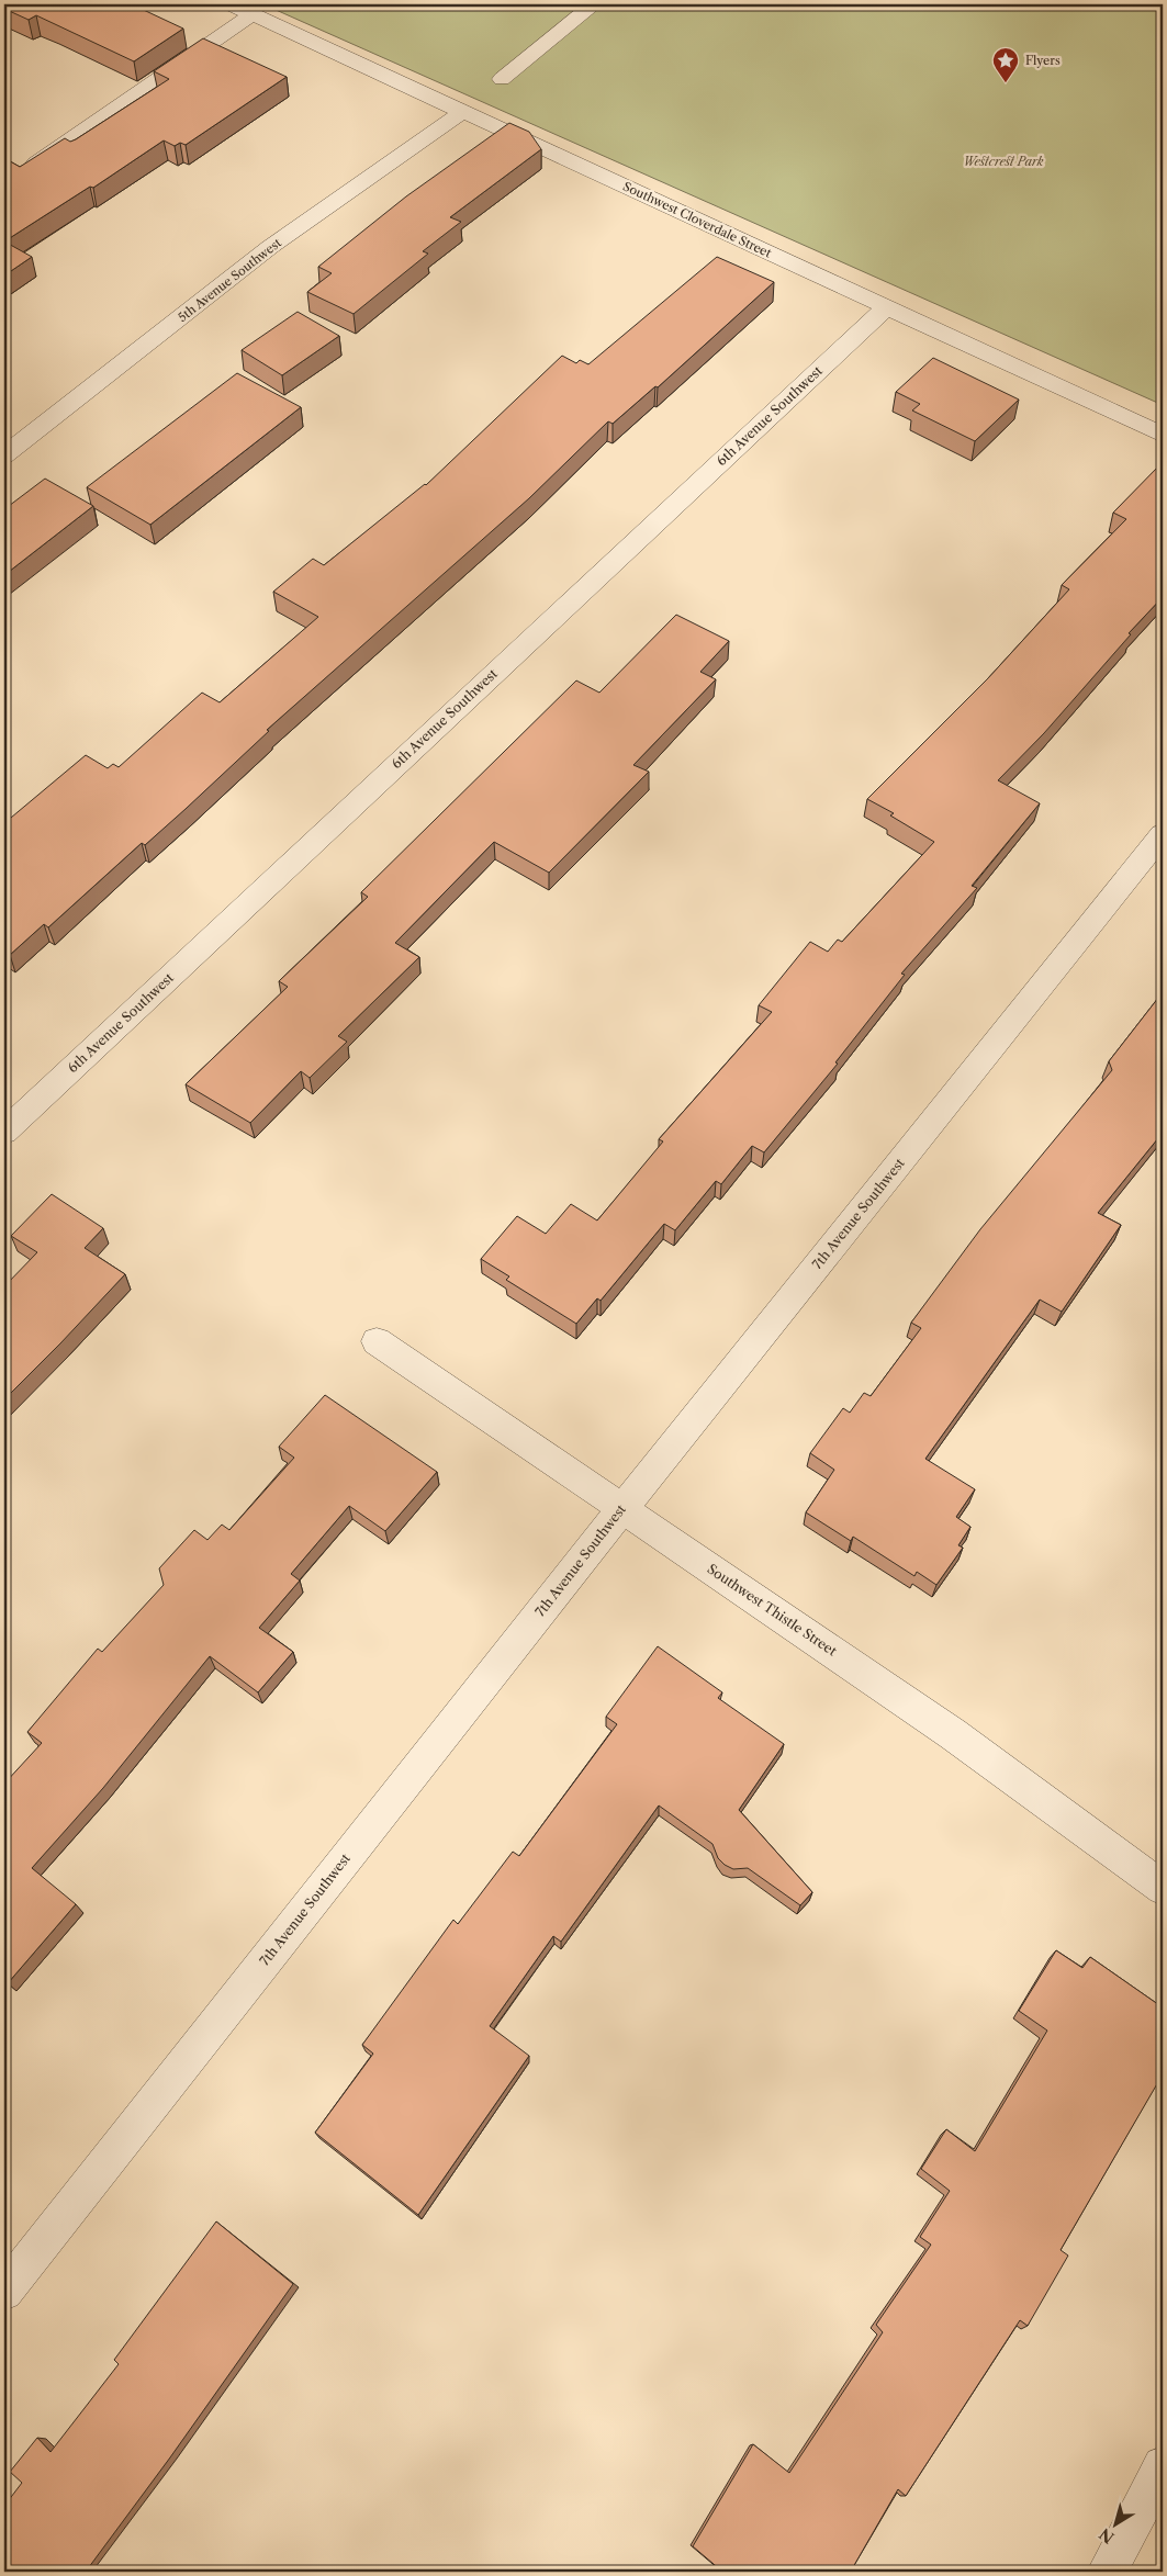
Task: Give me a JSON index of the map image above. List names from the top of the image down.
{
  "streets": {
    "street": [
      "Southwest Cloverdale Street",
      "5th Avenue Southwest",
      "6th Avenue Southwest",
      "7th Avenue Southwest",
      "Southwest Thistle Street"
    ]
  },
  "crossings": [
    ["Southwest Cloverdale Street", "5th Avenue Southwest"],
    ["Southwest Cloverdale Street", "6th Avenue Southwest"],
    ["7th Avenue Southwest", "Southwest Thistle Street"]
  ],
  "parks": ["Westcrest Park"],
  "places": {
    "place": ["Flyers"]
  },
  "north": "bottom left"
}
